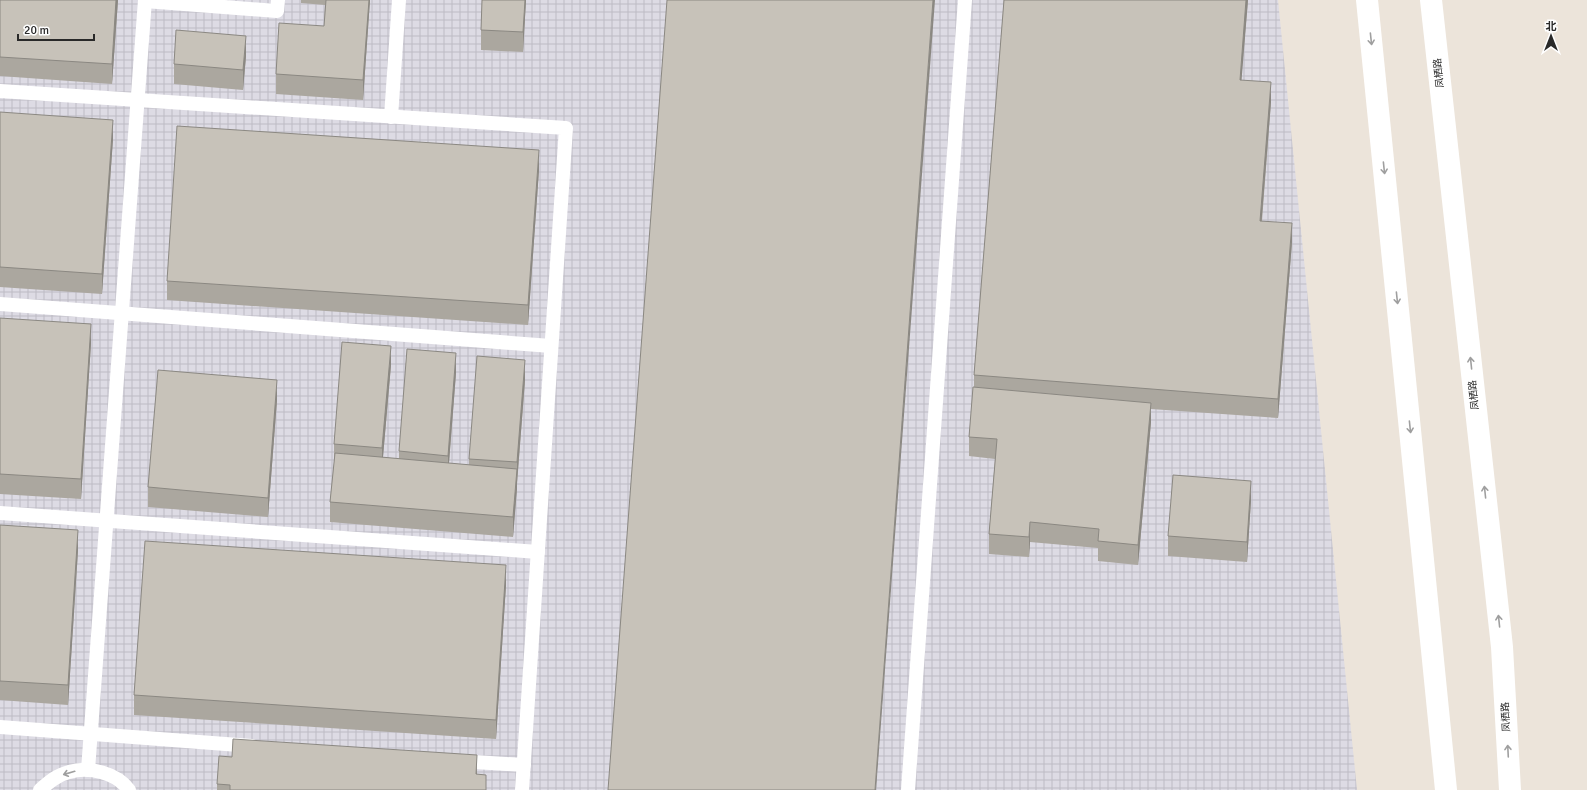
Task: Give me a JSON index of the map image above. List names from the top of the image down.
{
  "streets": {
    "main road": ["凤栖路"]
  },
  "scale_bar": "20 m",
  "north": "top"
}
